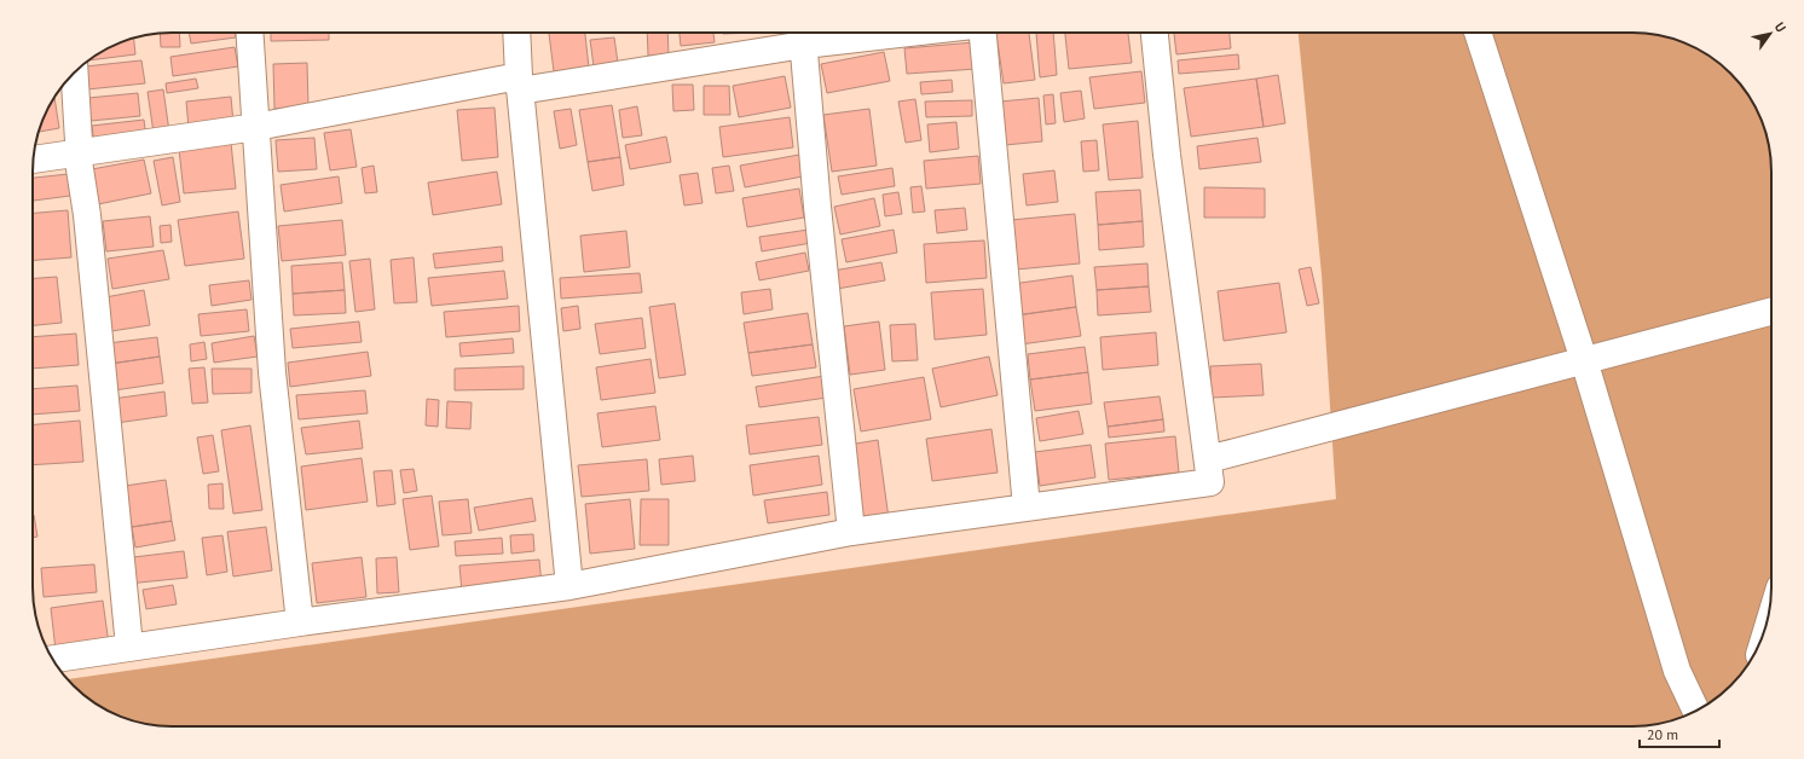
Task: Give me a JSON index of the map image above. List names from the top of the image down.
{
  "scale_bar": "20 m",
  "north": "top right"
}
